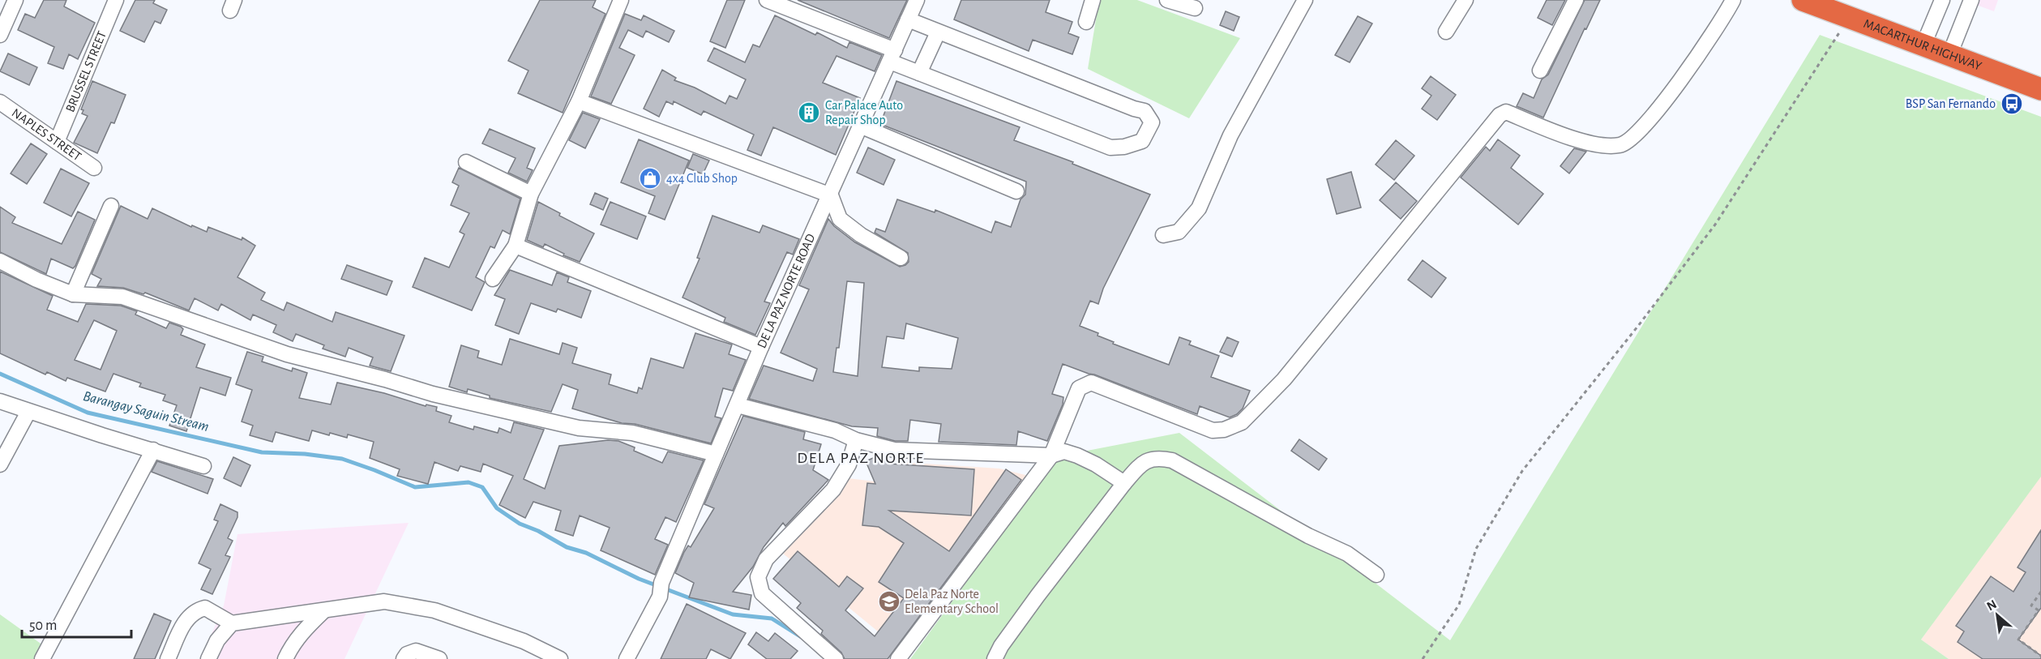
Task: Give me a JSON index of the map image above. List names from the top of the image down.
{
  "streets": {
    "highway": ["MACARTHUR HIGHWAY"],
    "street": ["BRUSSEL STREET", "NAPLES STREET", "DE LA PAZ NORTE ROAD"]
  },
  "crossings": [
    ["BRUSSEL STREET", "NAPLES STREET"]
  ],
  "districts": ["DELA PAZ NORTE"],
  "water": ["Barangay Saguin Stream"],
  "places": {
    "bus stop": ["BSP San Fernando"],
    "building": ["Car Palace Auto Repair Shop"],
    "shop": ["4x4 Club Shop"],
    "school or university": ["Dela Paz Norte Elementary School"]
  },
  "scale_bar": "50 m",
  "north": "top left"
}
